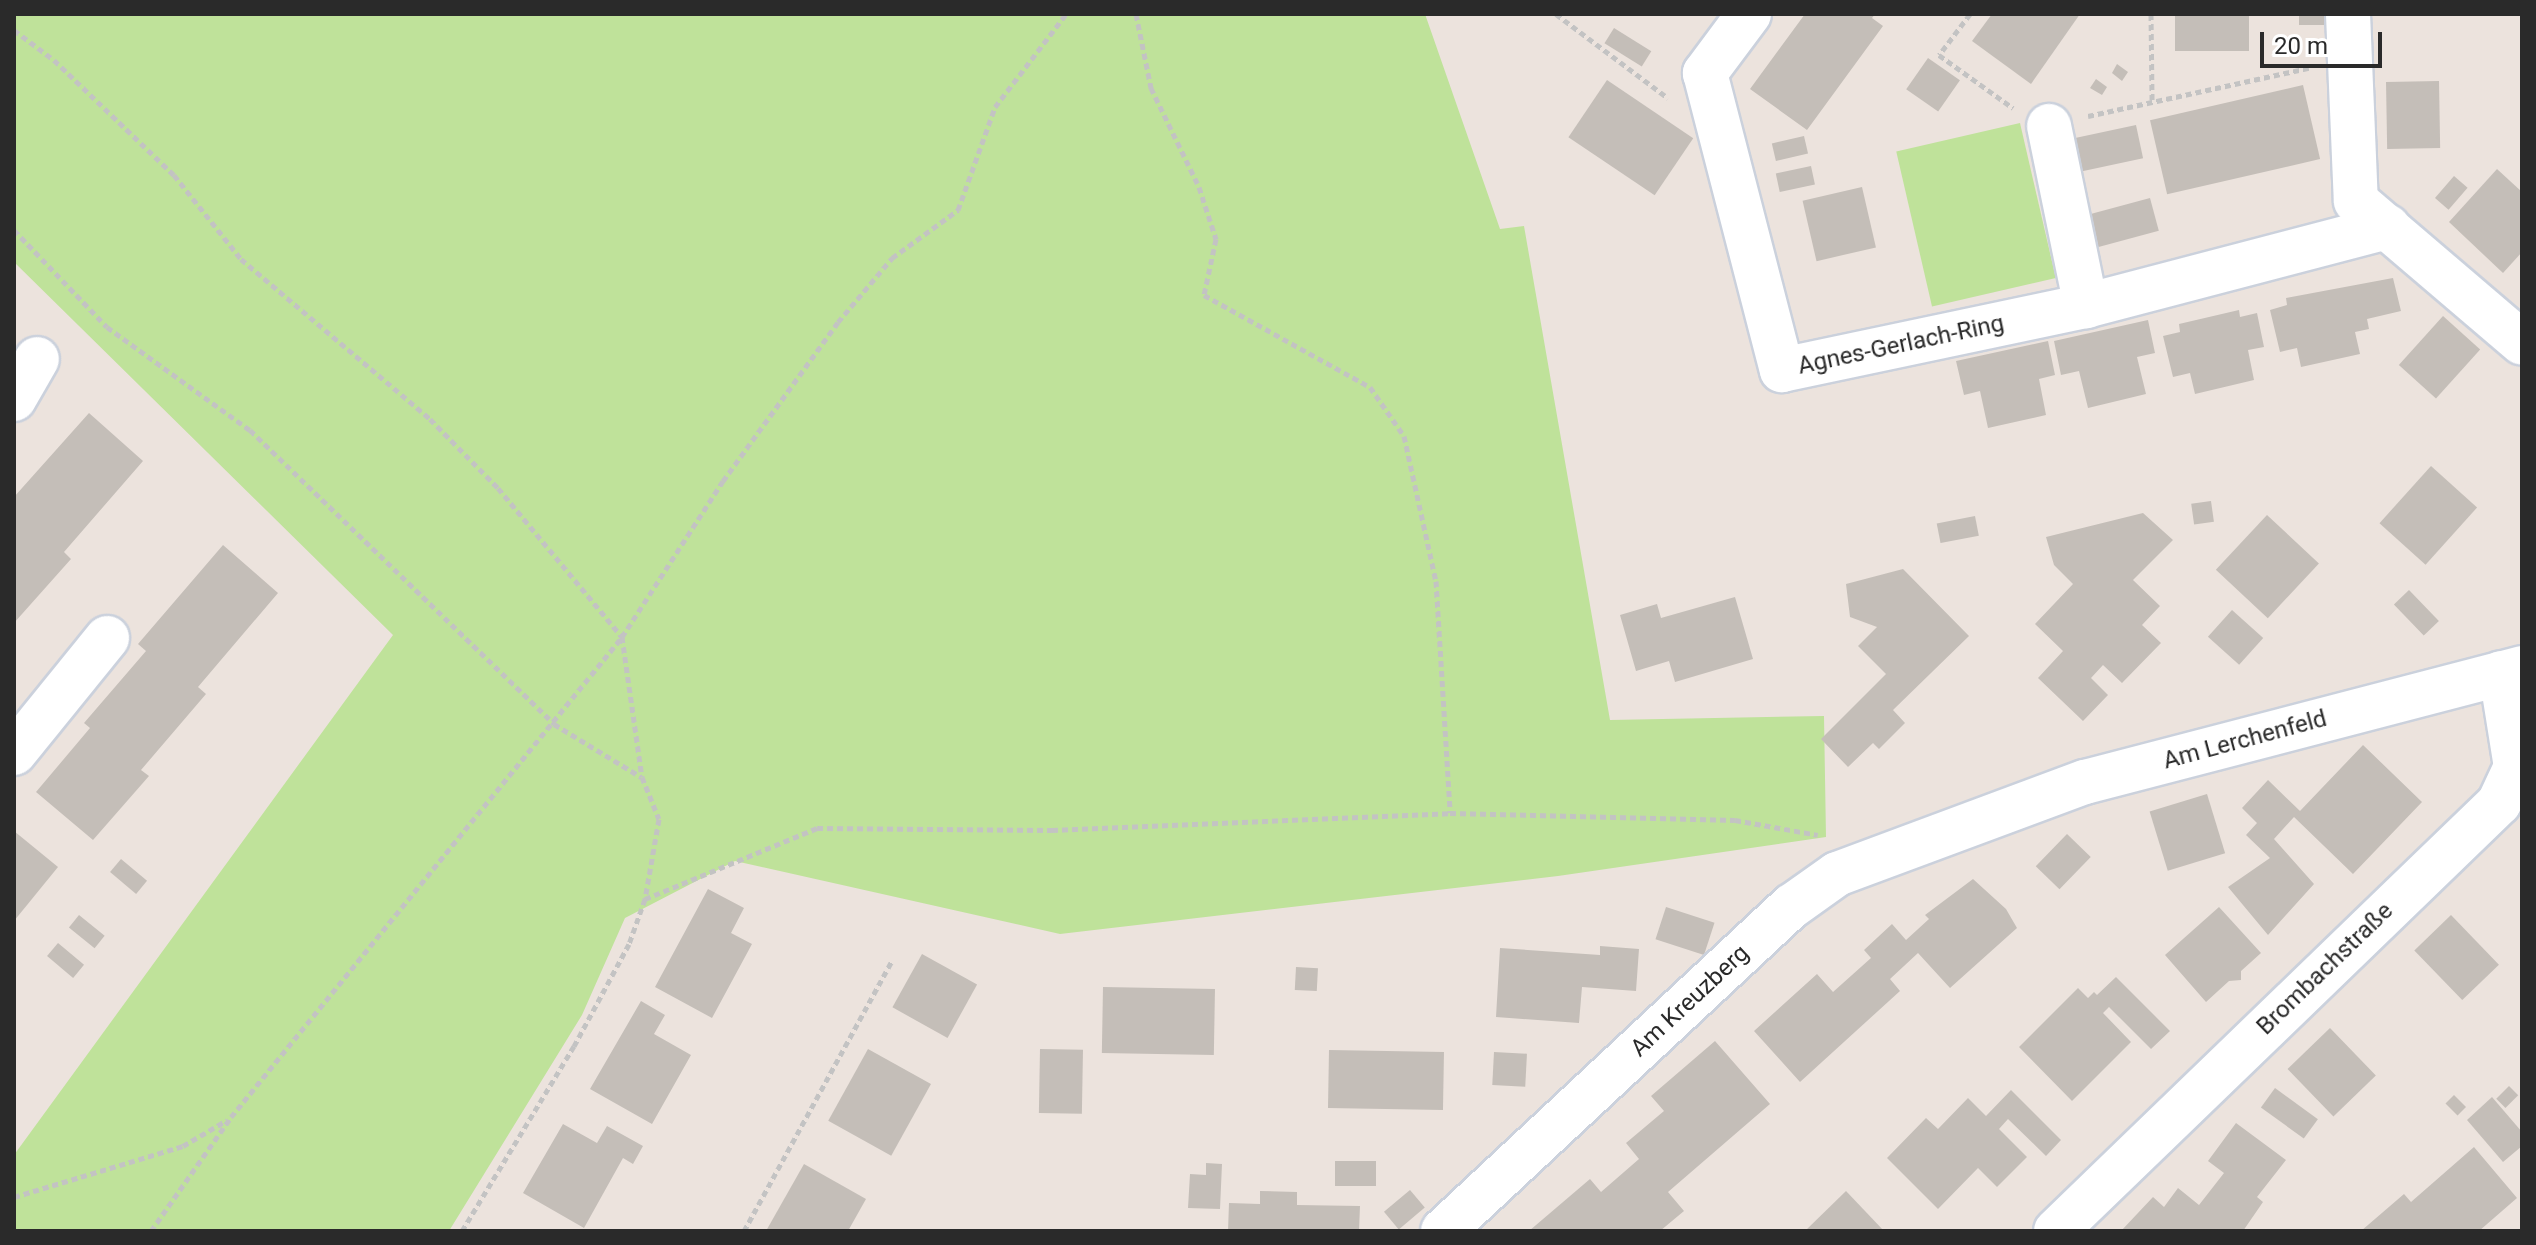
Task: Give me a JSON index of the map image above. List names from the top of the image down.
{
  "streets": {
    "street": [
      "Agnes-Gerlach-Ring",
      "Am Lerchenfeld",
      "Brombachstraße",
      "Am Kreuzberg"
    ]
  },
  "crossings": [
    ["Am Lerchenfeld", "Brombachstraße"],
    ["Am Lerchenfeld", "Am Kreuzberg"]
  ],
  "scale_bar": "20 m"
}
